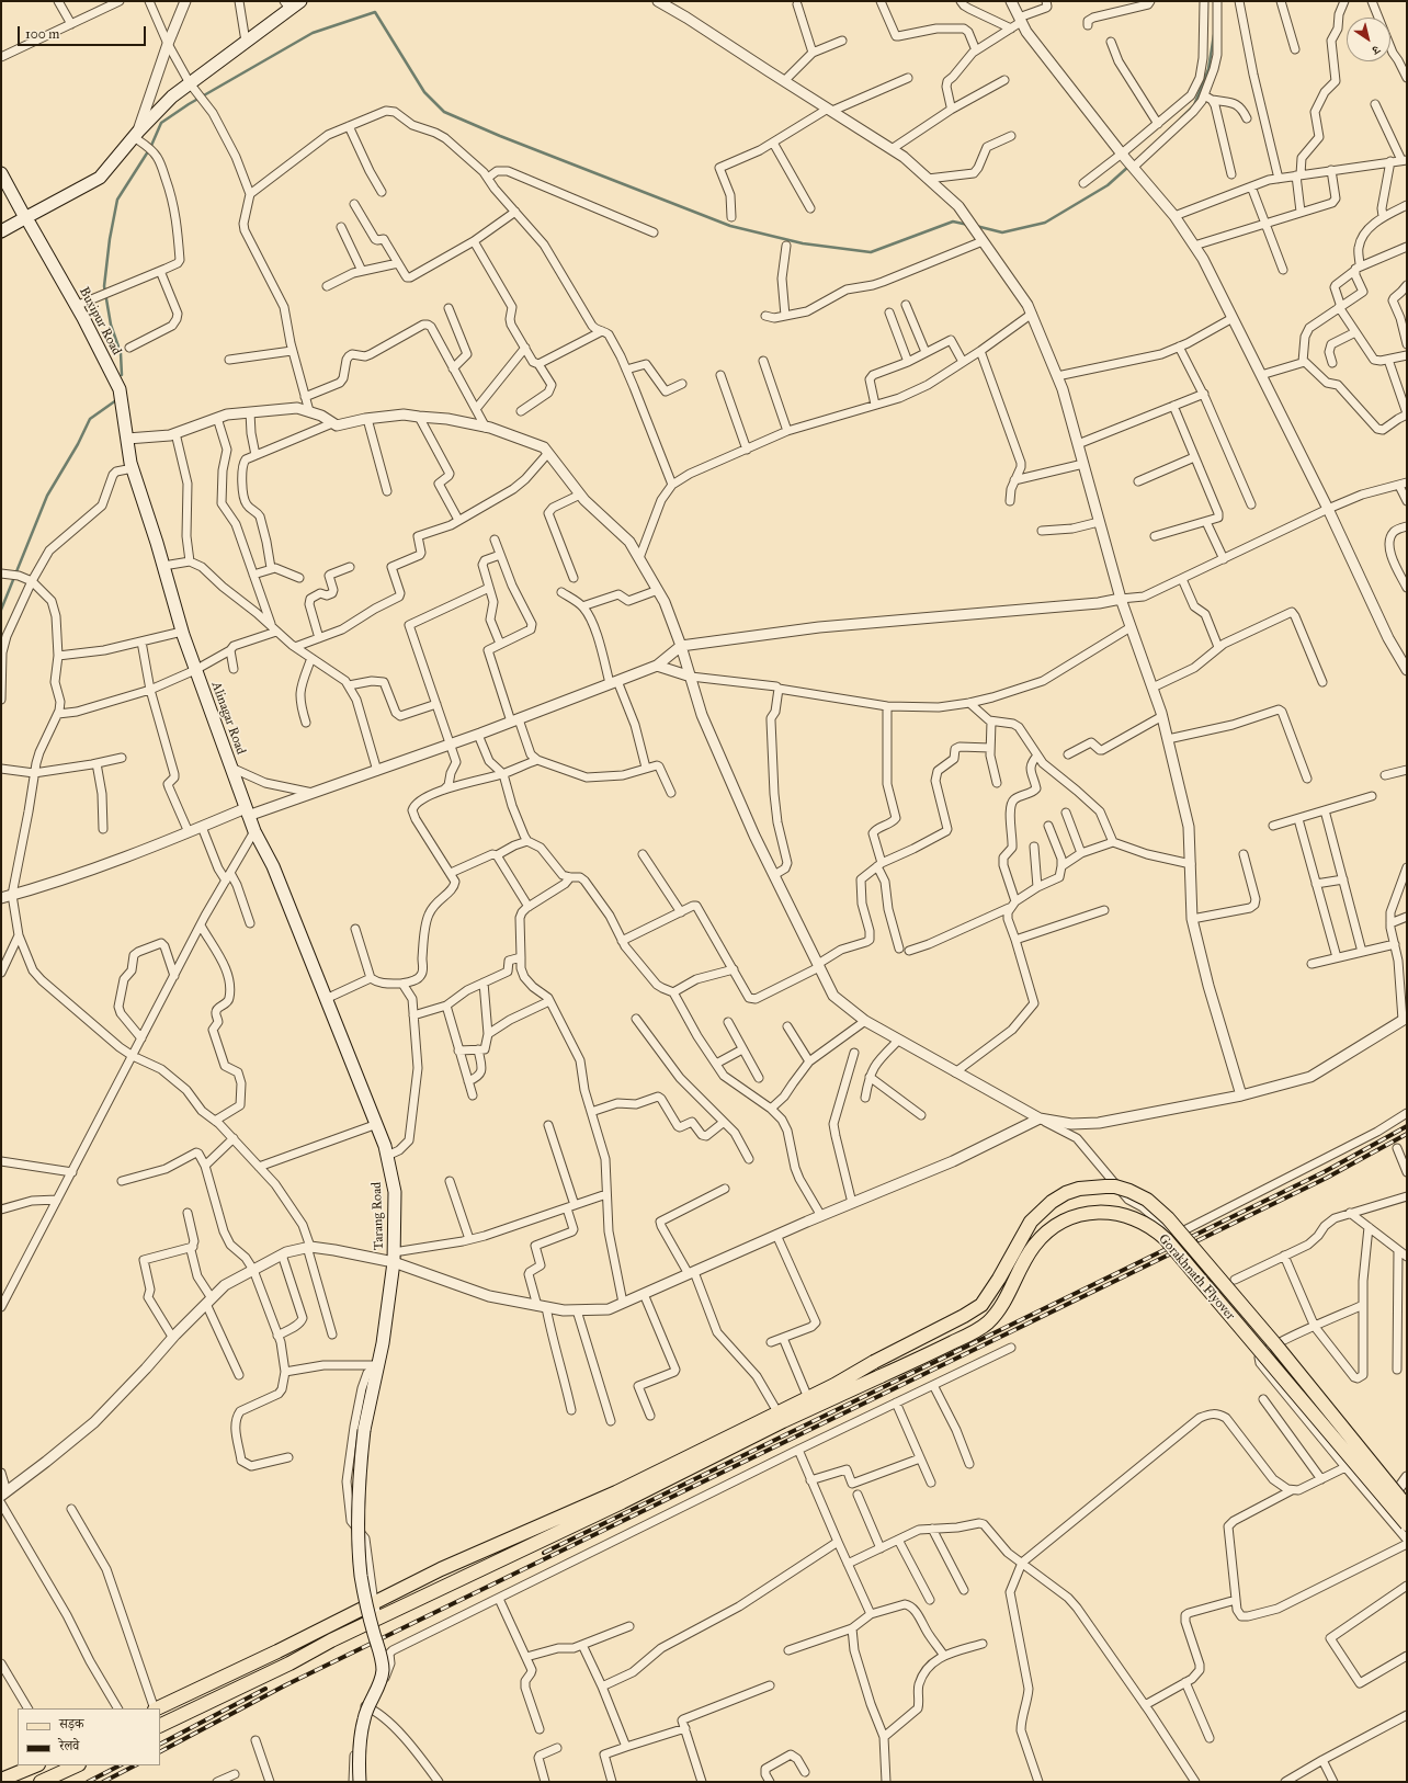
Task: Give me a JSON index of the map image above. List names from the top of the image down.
{
  "streets": {
    "main road": [
      "Buxipur Road",
      "Alinagar Road",
      "Tarang Road",
      "Gorakhnath Flyover"
    ]
  },
  "crossings": [
    ["Buxipur Road", "Alinagar Road"],
    ["Alinagar Road", "Tarang Road"]
  ],
  "legend": ["सड़क", "रेलवे"],
  "scale_bar": "100 m",
  "north": "bottom right"
}
